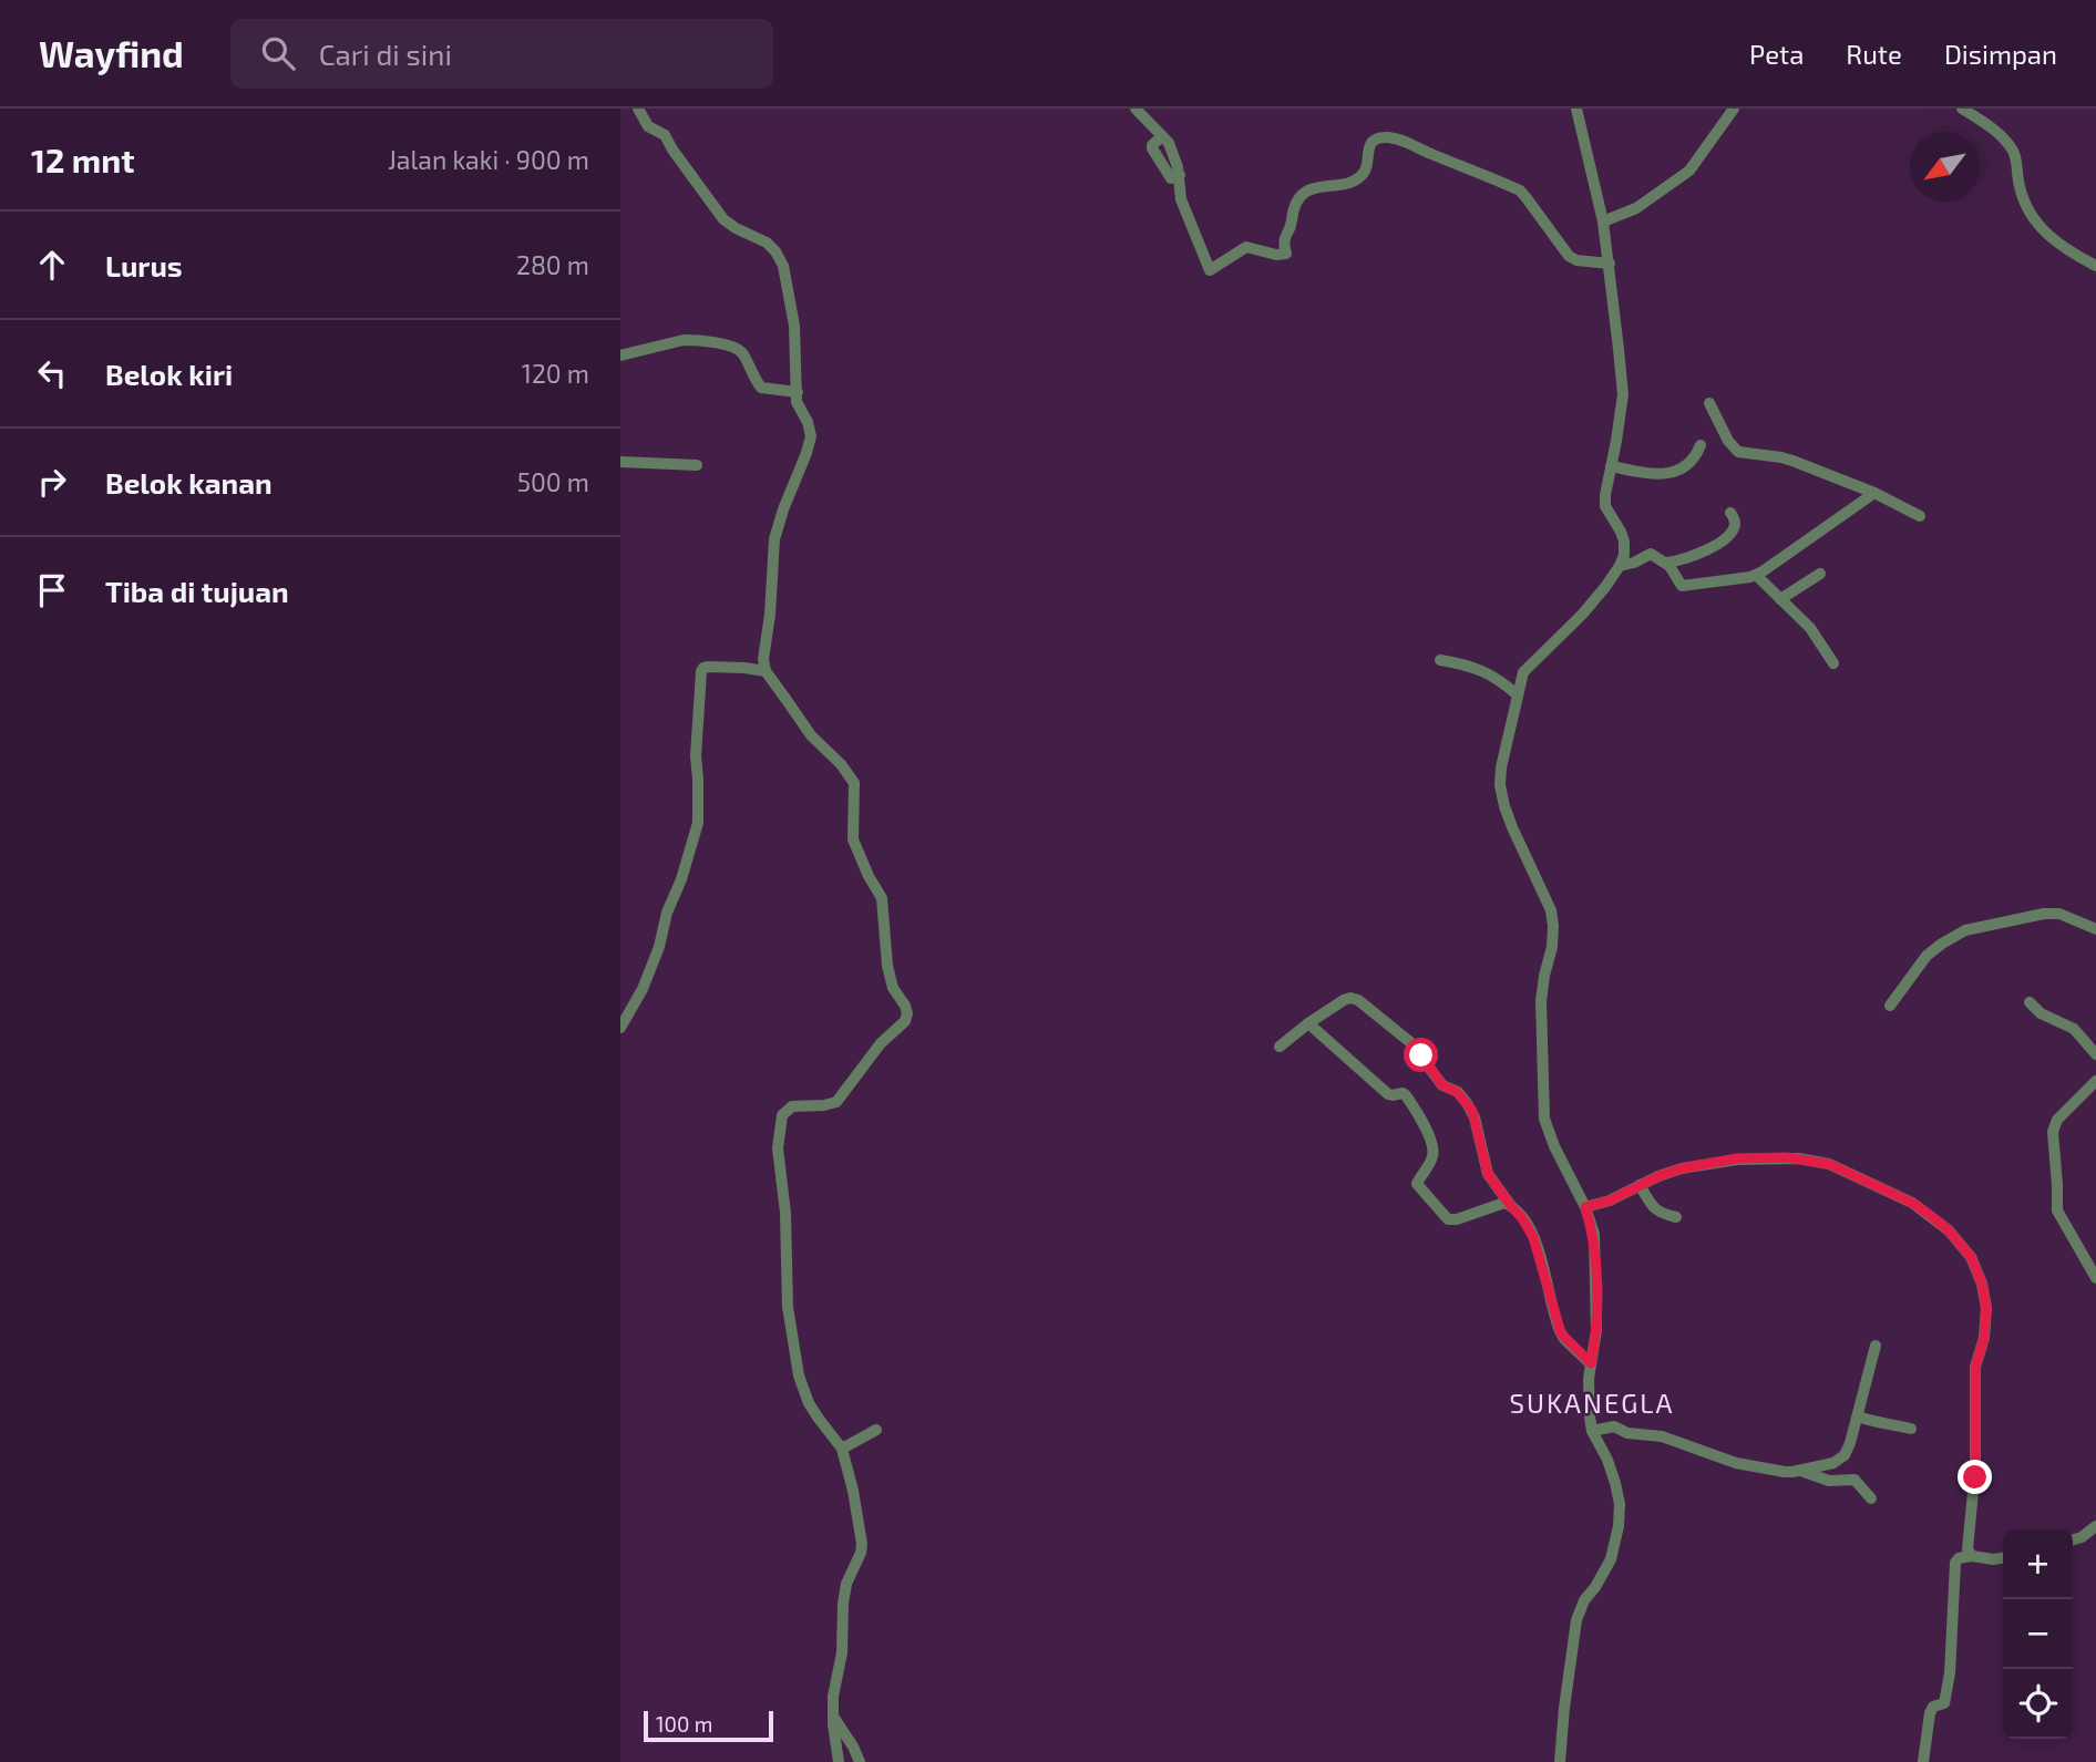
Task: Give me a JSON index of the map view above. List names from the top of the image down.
{
  "districts": ["SUKANEGLA"],
  "scale_bar": "100 m",
  "north": "bottom left",
  "page": {
    "header": "Wayfind",
    "search": "Cari di sini",
    "nav": ["Peta", "Rute", "Disimpan"],
    "heading": ["12 mnt", "Jalan kaki · 900 m"],
    "list": [
      ["Lurus", "280 m"],
      ["Belok kiri", "120 m"],
      ["Belok kanan", "500 m"],
      "Tiba di tujuan"
    ],
    "map_buttons": ["+", "−"],
    "scale": "100 m"
  }
}
